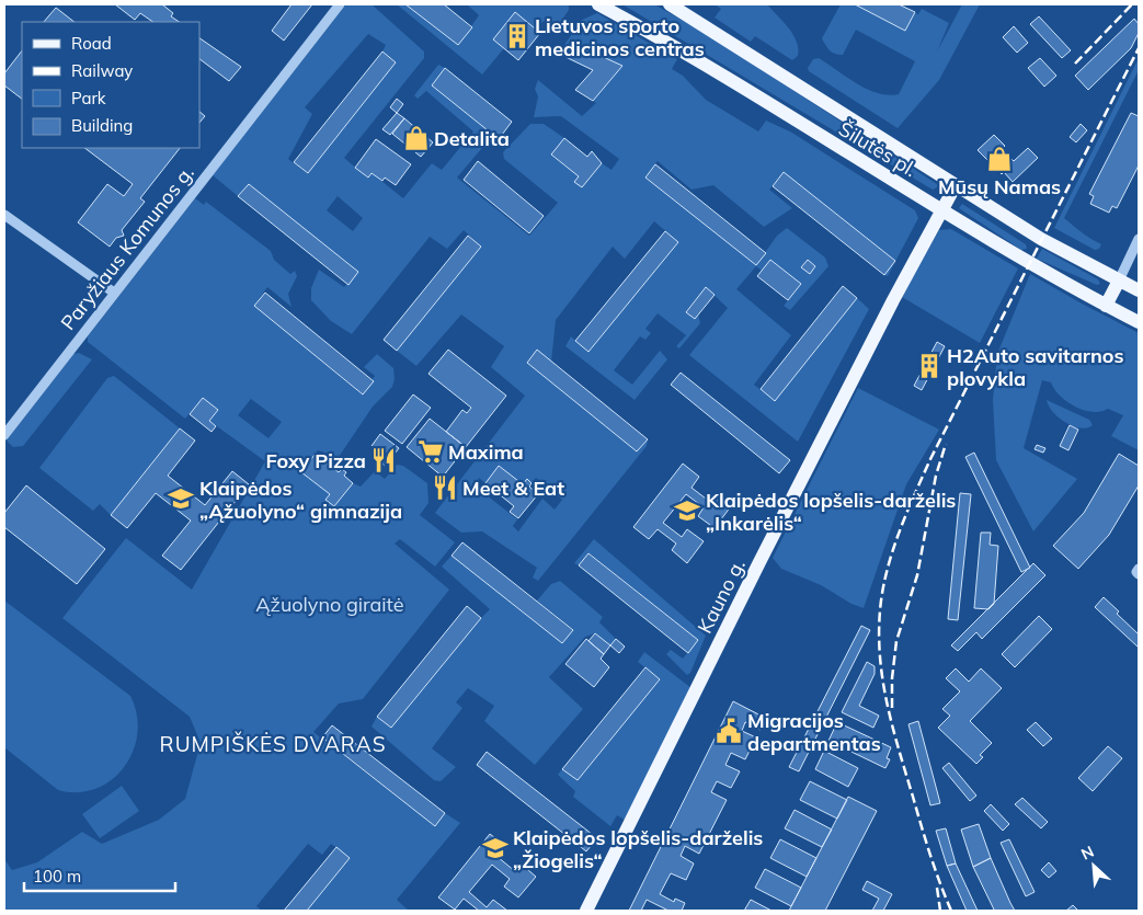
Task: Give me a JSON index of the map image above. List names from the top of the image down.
{
  "streets": {
    "main road": ["Šilutės pl.", "Kauno g."],
    "street": ["Paryžiaus Komunos g."]
  },
  "crossings": [
    ["Šilutės pl.", "Kauno g."]
  ],
  "districts": ["RUMPIŠKĖS DVARAS"],
  "parks": ["Ąžuolyno giraitė"],
  "places": {
    "building": ["Lietuvos sporto medicinos centras", "H2Auto savitarnos plovykla"],
    "shop": ["Detalita", "Mūsų Namas"],
    "supermarket": ["Maxima"],
    "restaurant": ["Foxy Pizza", "Meet & Eat"],
    "school or university": ["Klaipėdos „Ąžuolyno“ gimnazija", "Klaipėdos lopšelis-darželis „Inkarėlis“", "Klaipėdos lopšelis-darželis „Žiogelis“"],
    "public building": ["Migracijos departmentas"]
  },
  "legend": [
    "Road",
    "Railway",
    "Park",
    "Building"
  ],
  "scale_bar": "100 m",
  "north": "top left"
}
